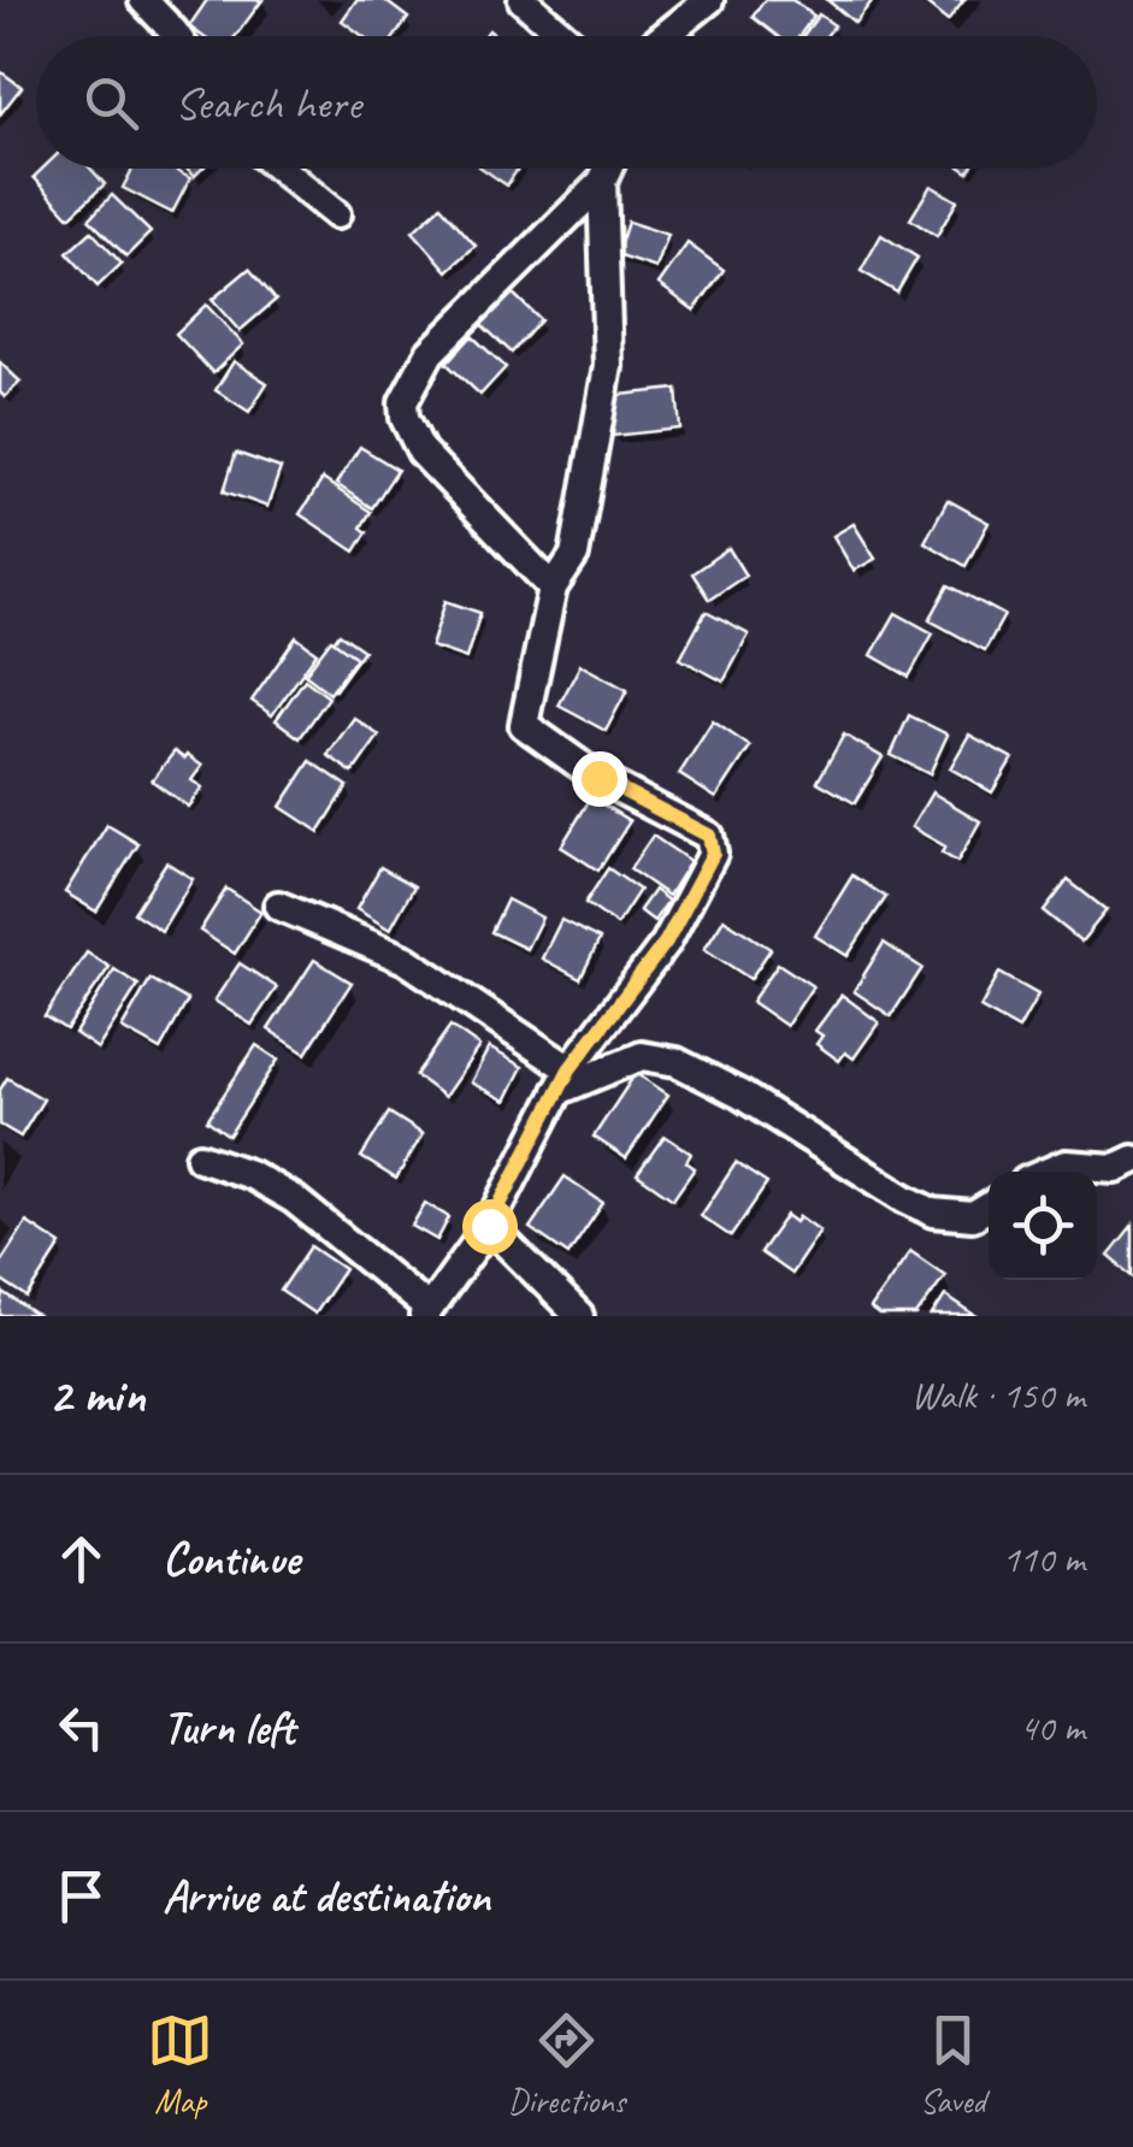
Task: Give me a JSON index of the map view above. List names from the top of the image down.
{
  "page": {
    "search": "Search here",
    "heading": ["2 min", "Walk · 150 m"],
    "list": [
      ["Continue", "110 m"],
      ["Turn left", "40 m"],
      "Arrive at destination"
    ],
    "nav": ["Map", "Directions", "Saved"]
  }
}
